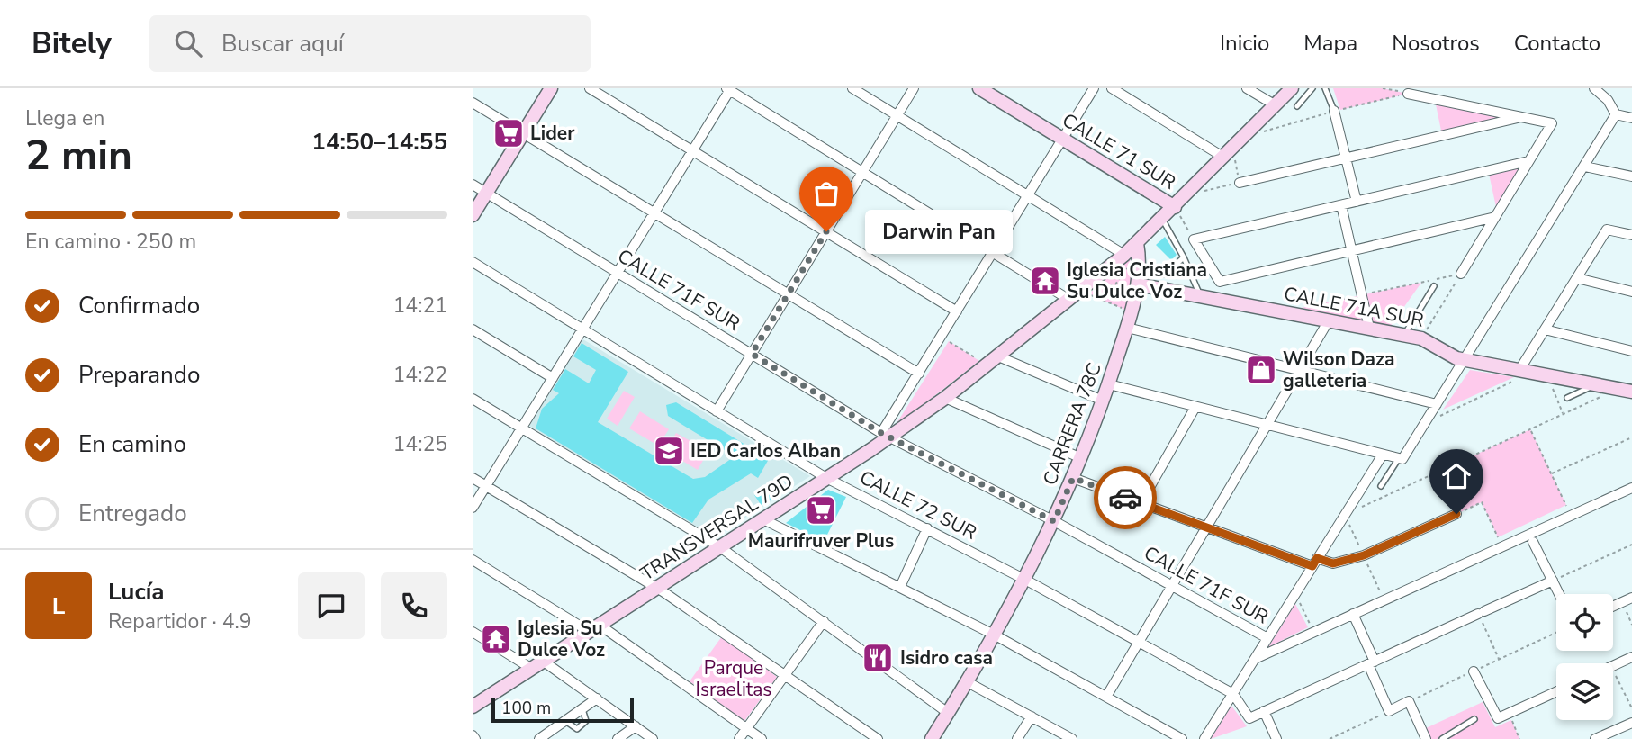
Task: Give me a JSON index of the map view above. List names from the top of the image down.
{
  "streets": {
    "street": [
      "CALLE 71 SUR",
      "CALLE 71F SUR",
      "CALLE 71A SUR",
      "CARRERA 78C",
      "CALLE 72 SUR",
      "TRANSVERSAL 79D"
    ]
  },
  "crossings": [
    ["CALLE 71 SUR", "TRANSVERSAL 79D"],
    ["CALLE 71F SUR", "CARRERA 78C"],
    ["CALLE 71F SUR", "TRANSVERSAL 79D"],
    ["CALLE 71A SUR", "CARRERA 78C"],
    ["CARRERA 78C", "CALLE 72 SUR"],
    ["CARRERA 78C", "TRANSVERSAL 79D"],
    ["CALLE 72 SUR", "TRANSVERSAL 79D"]
  ],
  "parks": ["Parque Israelitas"],
  "places": {
    "supermarket": ["Lider", "Maurifruver Plus"],
    "other": ["Darwin Pan"],
    "temple": ["Iglesia Cristiana Su Dulce Voz", "Iglesia Su Dulce Voz"],
    "shop": ["Wilson Daza galleteria"],
    "school or university": ["IED Carlos Alban"],
    "restaurant": ["Isidro casa"]
  },
  "scale_bar": "100 m",
  "page": {
    "header": "Bitely",
    "search": "Buscar aquí",
    "nav": [
      "Inicio",
      "Mapa",
      "Nosotros",
      "Contacto"
    ],
    "heading": ["2 min", "Llega en", "14:50–14:55"],
    "panel": ["Lucía", "Repartidor · 4.9"],
    "bar": "En camino · 250 m",
    "bubble": "Darwin Pan",
    "list": [
      ["Confirmado", "14:21"],
      ["Preparando", "14:22"],
      ["En camino", "14:25"],
      "Entregado"
    ],
    "round": "L",
    "scale": "100 m"
  }
}
